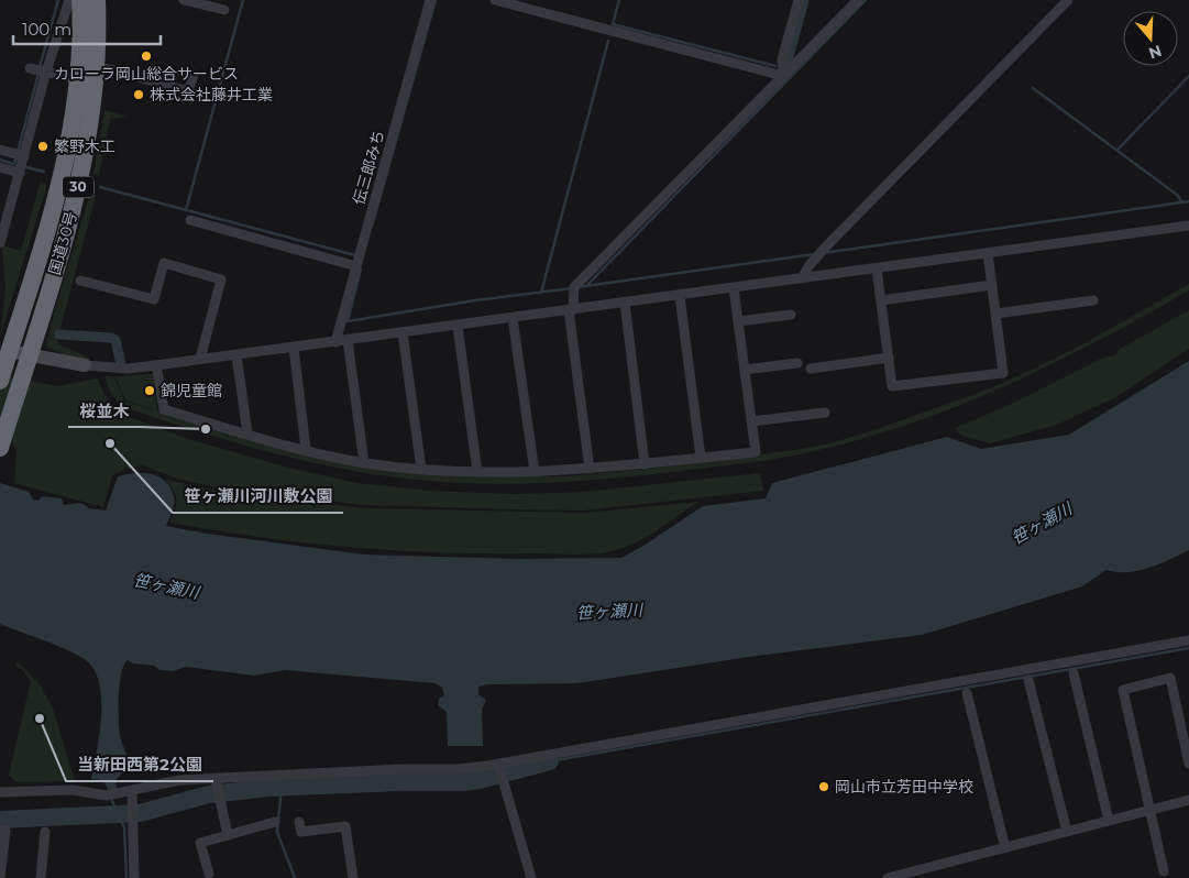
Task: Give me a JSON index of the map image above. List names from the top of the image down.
{
  "streets": {
    "highway": ["30", "国道30号"],
    "street": ["伝三郎みち"]
  },
  "water": ["笹ヶ瀬川"],
  "places": [
    "カローラ岡山総合サービス",
    "株式会社藤井工業",
    "繁野木工",
    "錦児童館",
    "桜並木",
    "笹ヶ瀬川河川敷公園",
    "当新田西第2公園",
    "岡山市立芳田中学校"
  ],
  "scale_bar": "100 m",
  "north": "bottom"
}
